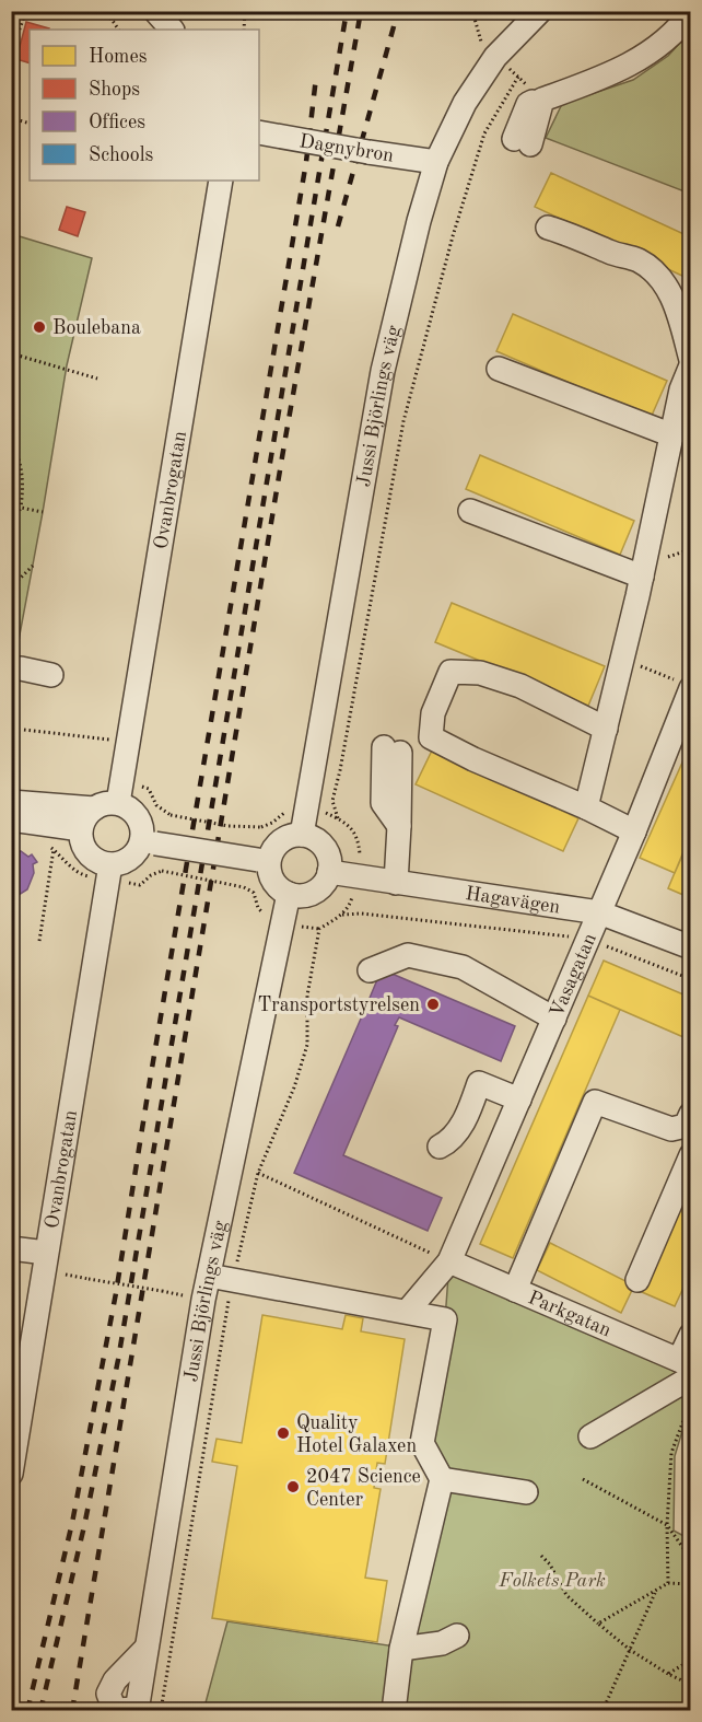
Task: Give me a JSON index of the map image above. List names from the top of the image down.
{
  "streets": {
    "street": [
      "Dagnybron",
      "Jussi Björlings väg",
      "Ovanbrogatan",
      "Hagavägen",
      "Vasagatan",
      "Parkgatan"
    ]
  },
  "crossings": [
    ["Dagnybron", "Jussi Björlings väg"],
    ["Jussi Björlings väg", "Hagavägen"],
    ["Hagavägen", "Vasagatan"],
    ["Vasagatan", "Parkgatan"]
  ],
  "parks": ["Folkets Park"],
  "places": [
    "Boulebana",
    "Transportstyrelsen",
    "Quality Hotel Galaxen",
    "2047 Science Center"
  ],
  "legend": [
    "Homes",
    "Shops",
    "Offices",
    "Schools"
  ]
}
